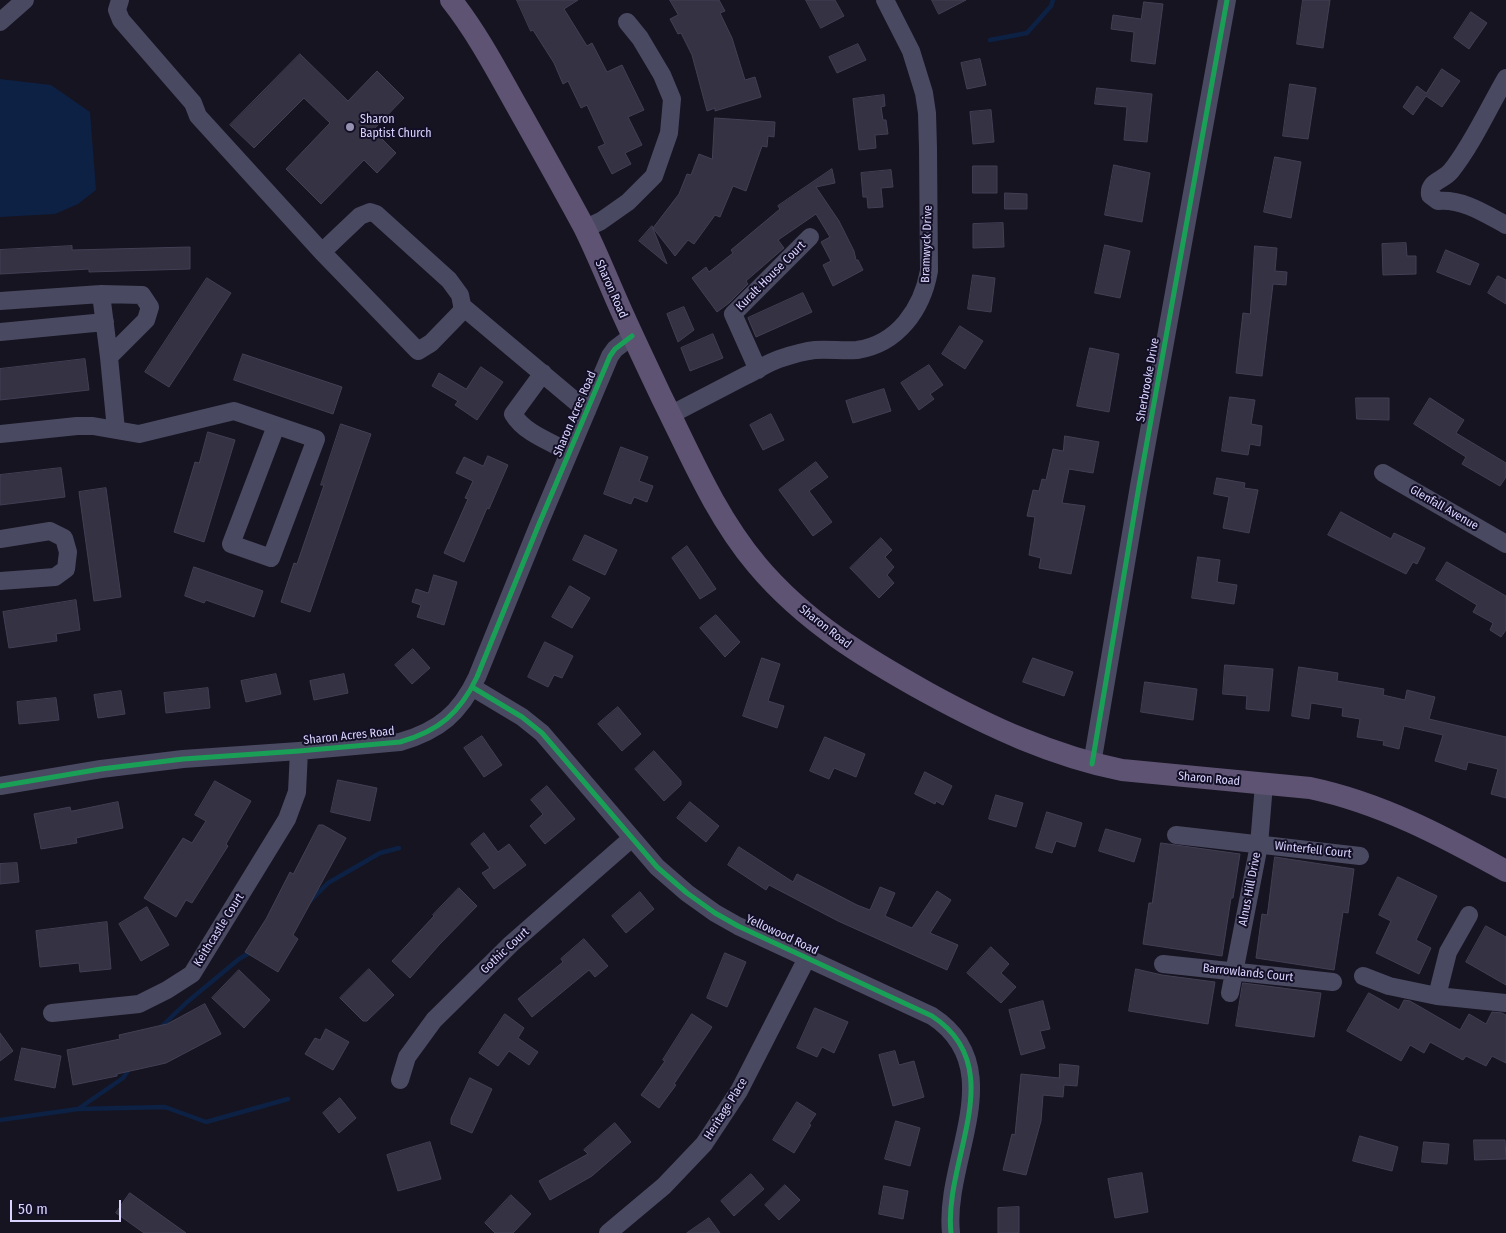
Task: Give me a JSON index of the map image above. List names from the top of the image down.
{
  "streets": {
    "main road": ["Sharon Road"],
    "street": [
      "Bramwyck Drive",
      "Kuralt House Court",
      "Sherbrooke Drive",
      "Sharon Acres Road",
      "Glenfall Avenue",
      "Winterfell Court",
      "Alnus Hill Drive",
      "Keithcastle Court",
      "Yellowood Road",
      "Gothic Court",
      "Barrowlands Court",
      "Heritage Place"
    ]
  },
  "crossings": [
    ["Bramwyck Drive", "Kuralt House Court"],
    ["Bramwyck Drive", "Sharon Road"],
    ["Sharon Road", "Sherbrooke Drive"],
    ["Sharon Road", "Sharon Acres Road"],
    ["Sharon Road", "Alnus Hill Drive"],
    ["Sharon Acres Road", "Keithcastle Court"],
    ["Sharon Acres Road", "Yellowood Road"],
    ["Winterfell Court", "Alnus Hill Drive"],
    ["Alnus Hill Drive", "Barrowlands Court"],
    ["Yellowood Road", "Gothic Court"],
    ["Yellowood Road", "Heritage Place"]
  ],
  "places": ["Sharon Baptist Church"],
  "scale_bar": "50 m"
}
